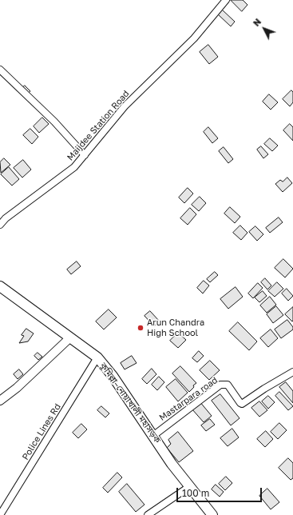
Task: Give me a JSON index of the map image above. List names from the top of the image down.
{
  "streets": {
    "highway": ["কুমিল্লা–নোয়াখালী মহাসড়ক"],
    "street": ["Maijdee Station Road", "Mastarpara road", "Police Lines Rd"]
  },
  "crossings": [
    ["Mastarpara road", "কুমিল্লা–নোয়াখালী মহাসড়ক"],
    ["কুমিল্লা–নোয়াখালী মহাসড়ক", "Police Lines Rd"]
  ],
  "places": ["Arun Chandra High School"],
  "scale_bar": "100 m",
  "north": "top left"
}
